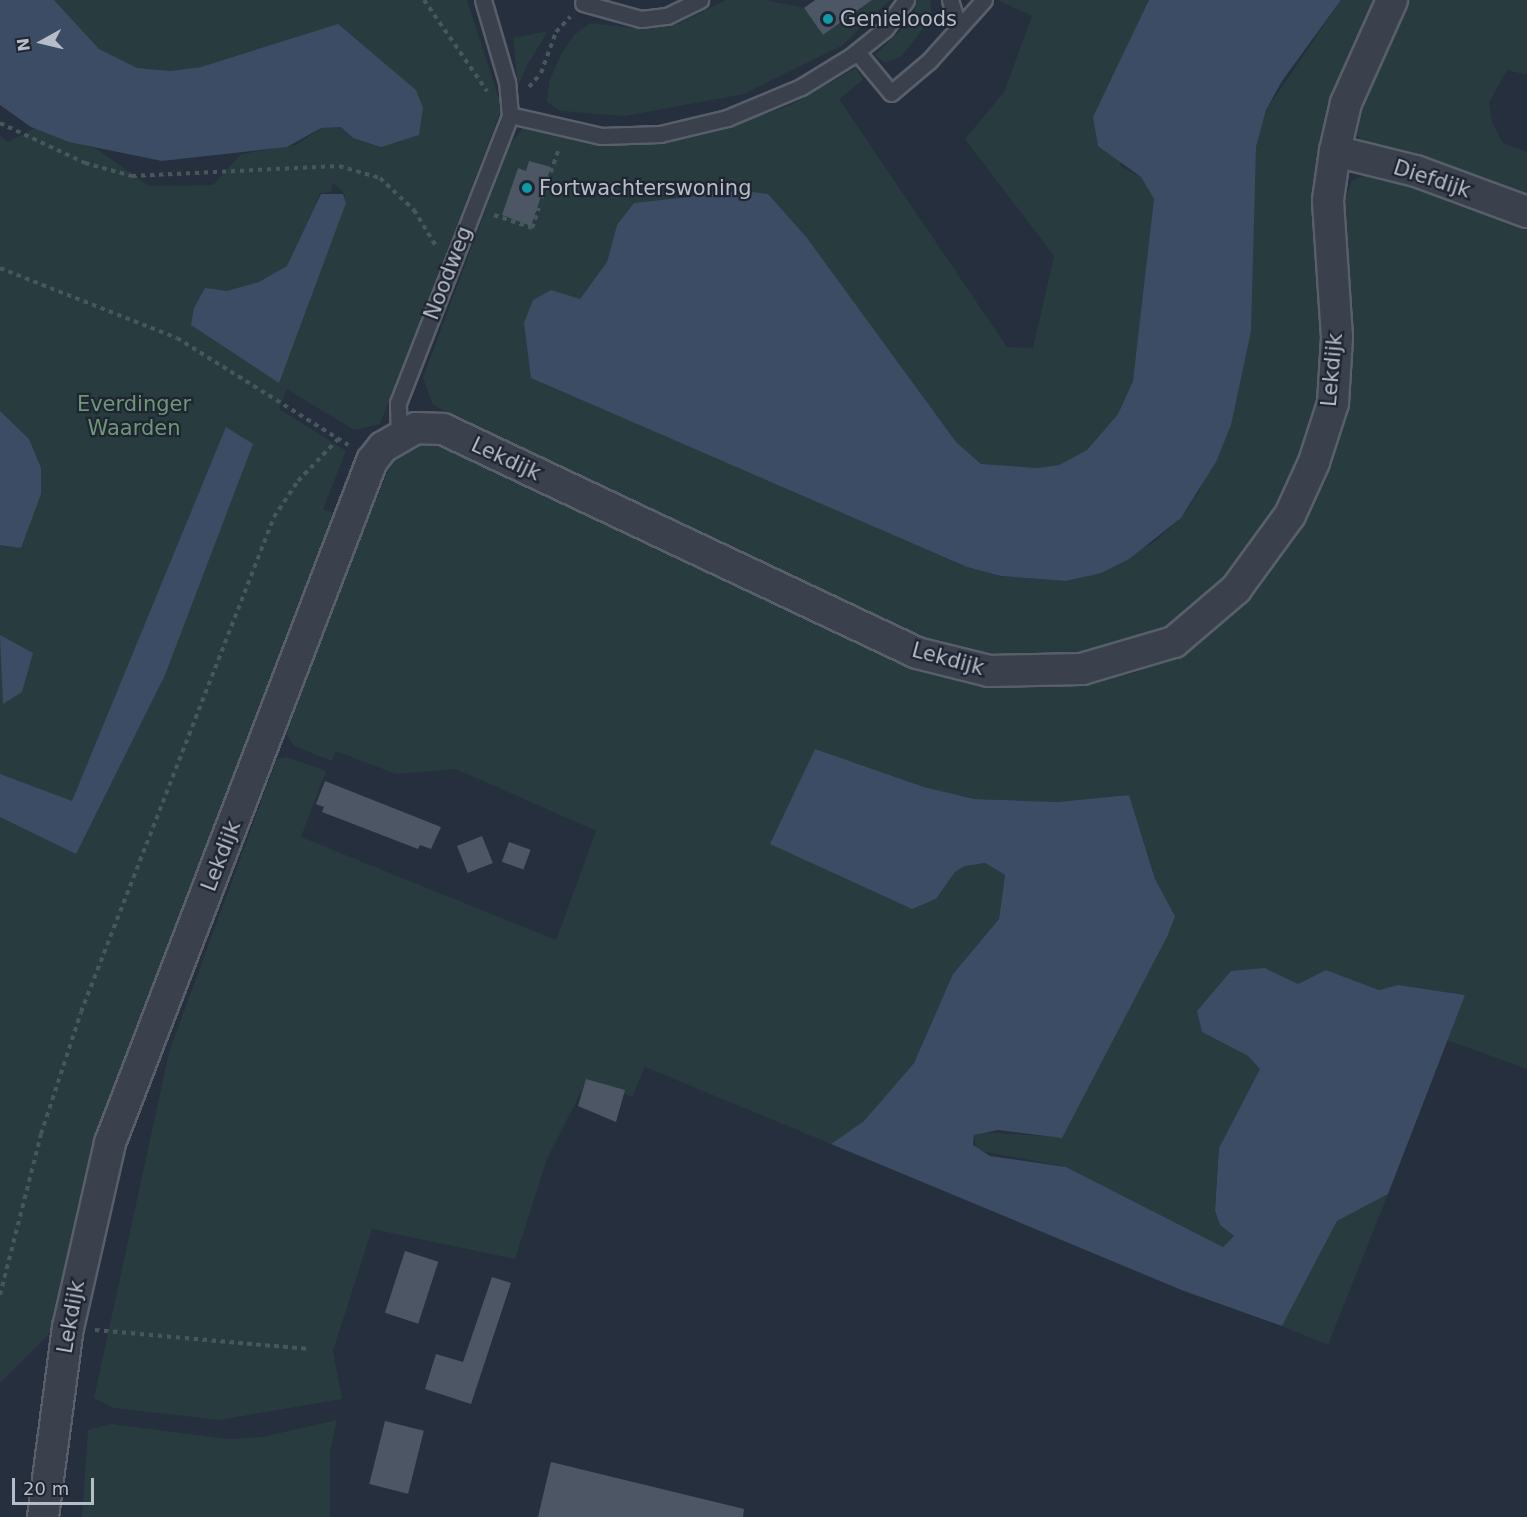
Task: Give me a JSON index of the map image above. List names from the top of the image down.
{
  "streets": {
    "street": ["Diefdijk", "Lekdijk"],
    "lane": ["Noodweg"]
  },
  "crossings": [
    ["Diefdijk", "Lekdijk"],
    ["Noodweg", "Lekdijk"]
  ],
  "parks": ["Everdinger Waarden"],
  "places": ["Genieloods", "Fortwachterswoning"],
  "scale_bar": "20 m",
  "north": "left"
}
